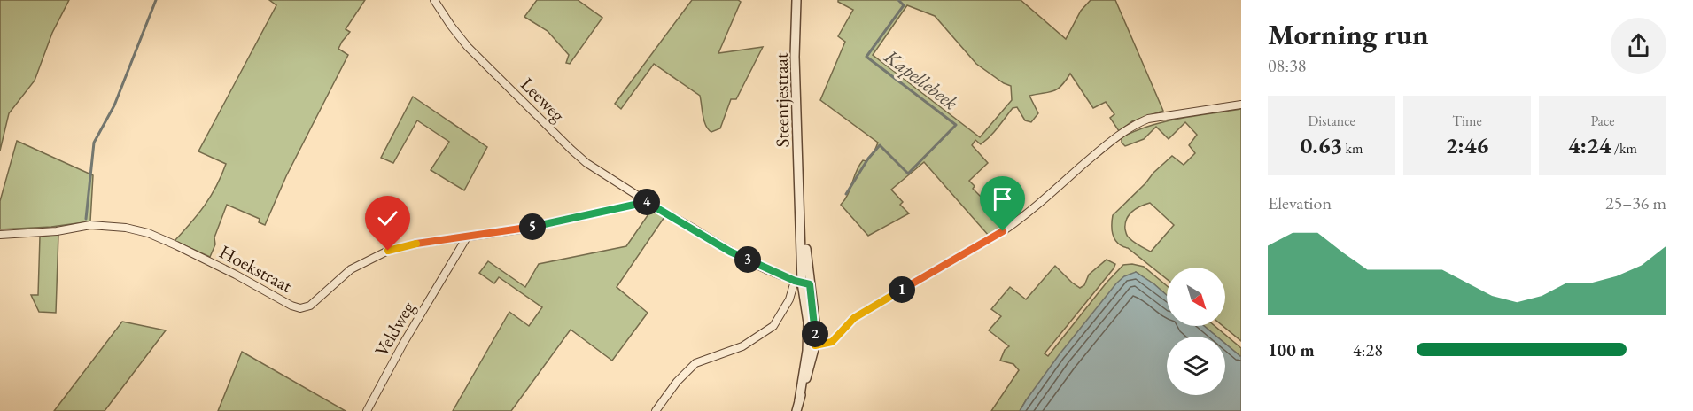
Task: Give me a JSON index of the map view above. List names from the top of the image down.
{
  "streets": {
    "street": [
      "Leeweg",
      "Steentjestraat",
      "Hoekstraat",
      "Veldweg"
    ]
  },
  "crossings": [
    ["Leeweg", "Hoekstraat"],
    ["Hoekstraat", "Veldweg"]
  ],
  "water": ["Kapellebeek"],
  "north": "bottom right",
  "page": {
    "heading": ["Morning run", "08:38"],
    "stats": [
      ["Distance", "0.63 km"],
      ["Time", "2:46"],
      ["Pace", "4:24 /km"]
    ],
    "chart": ["Elevation", "25–36 m"],
    "pins": [
      "4",
      "5",
      "3",
      "1",
      "2"
    ],
    "list": [
      {
        "name": "100 m",
        "note": "4:28"
      }
    ]
  }
}
